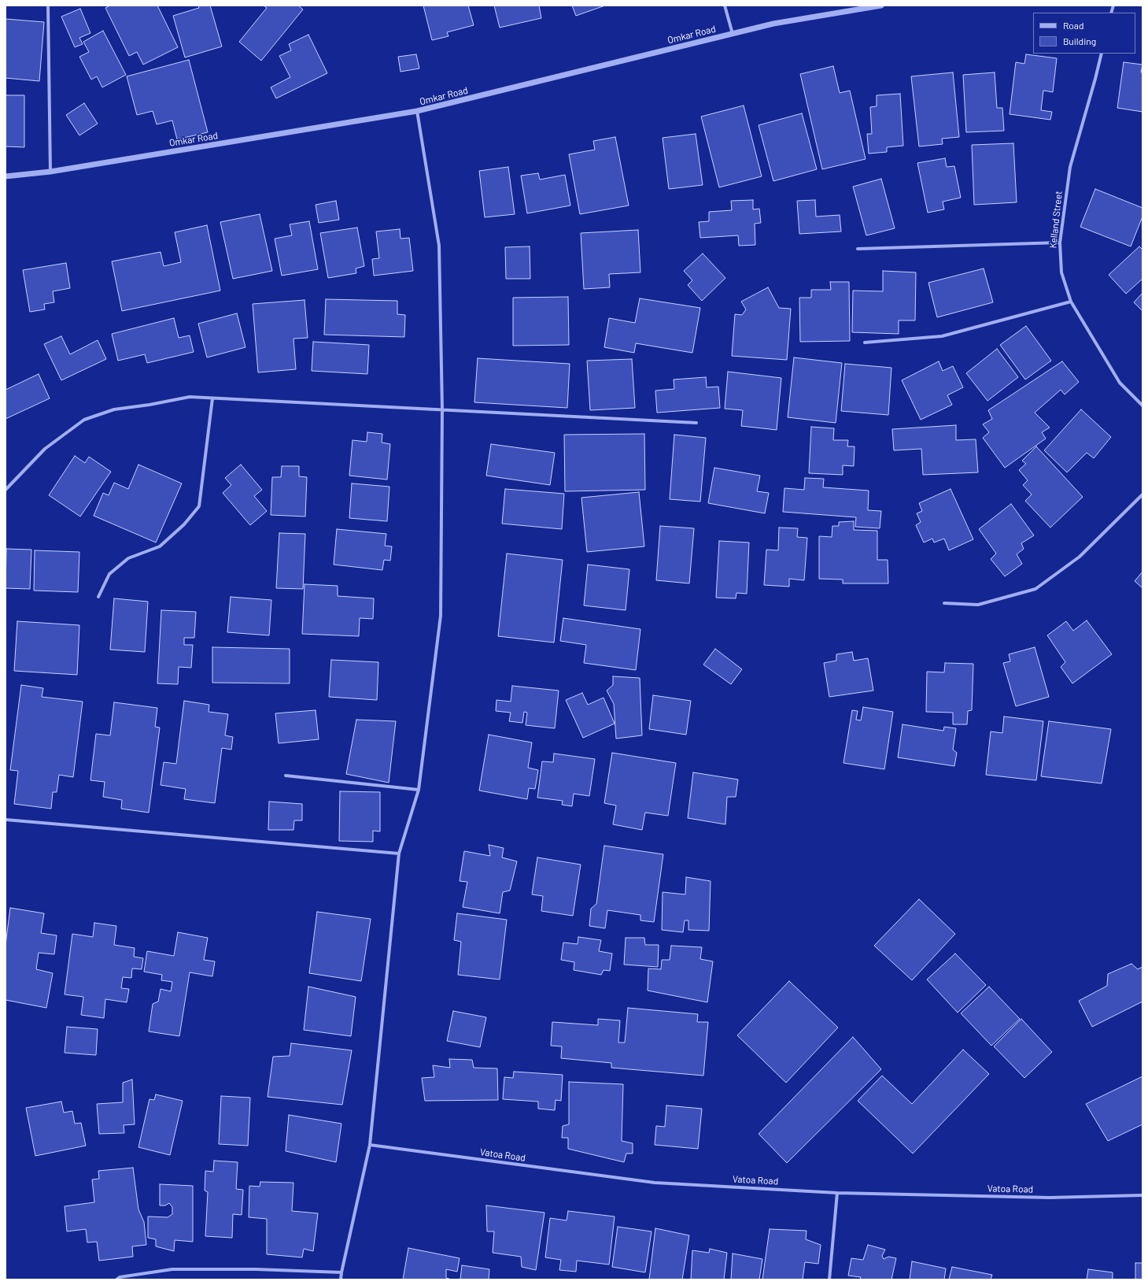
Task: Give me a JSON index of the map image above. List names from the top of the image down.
{
  "streets": {
    "street": ["Omkar Road", "Kelland Street", "Vatoa Road"]
  },
  "legend": ["Road", "Building"]
}
